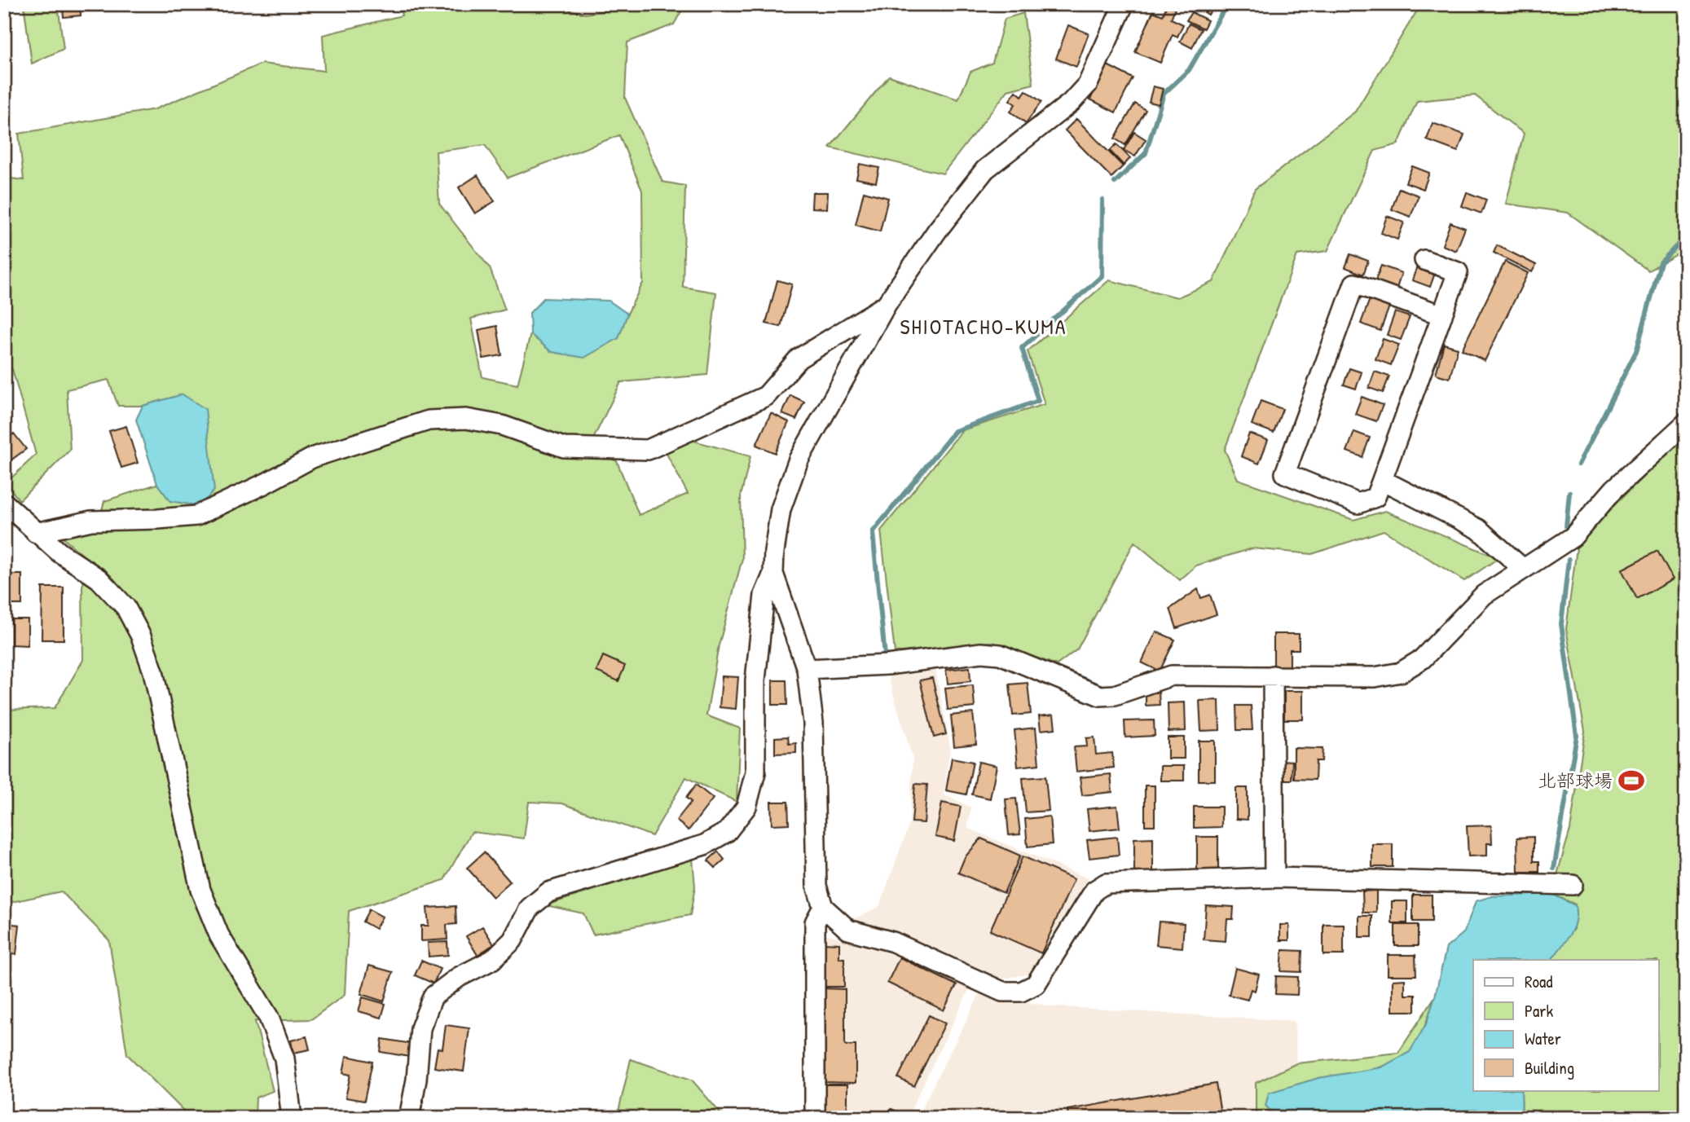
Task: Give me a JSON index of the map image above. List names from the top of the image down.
{
  "districts": ["SHIOTACHO-KUMA"],
  "places": {
    "sports": ["北部球場"]
  },
  "legend": [
    "Road",
    "Park",
    "Water",
    "Building"
  ]
}
